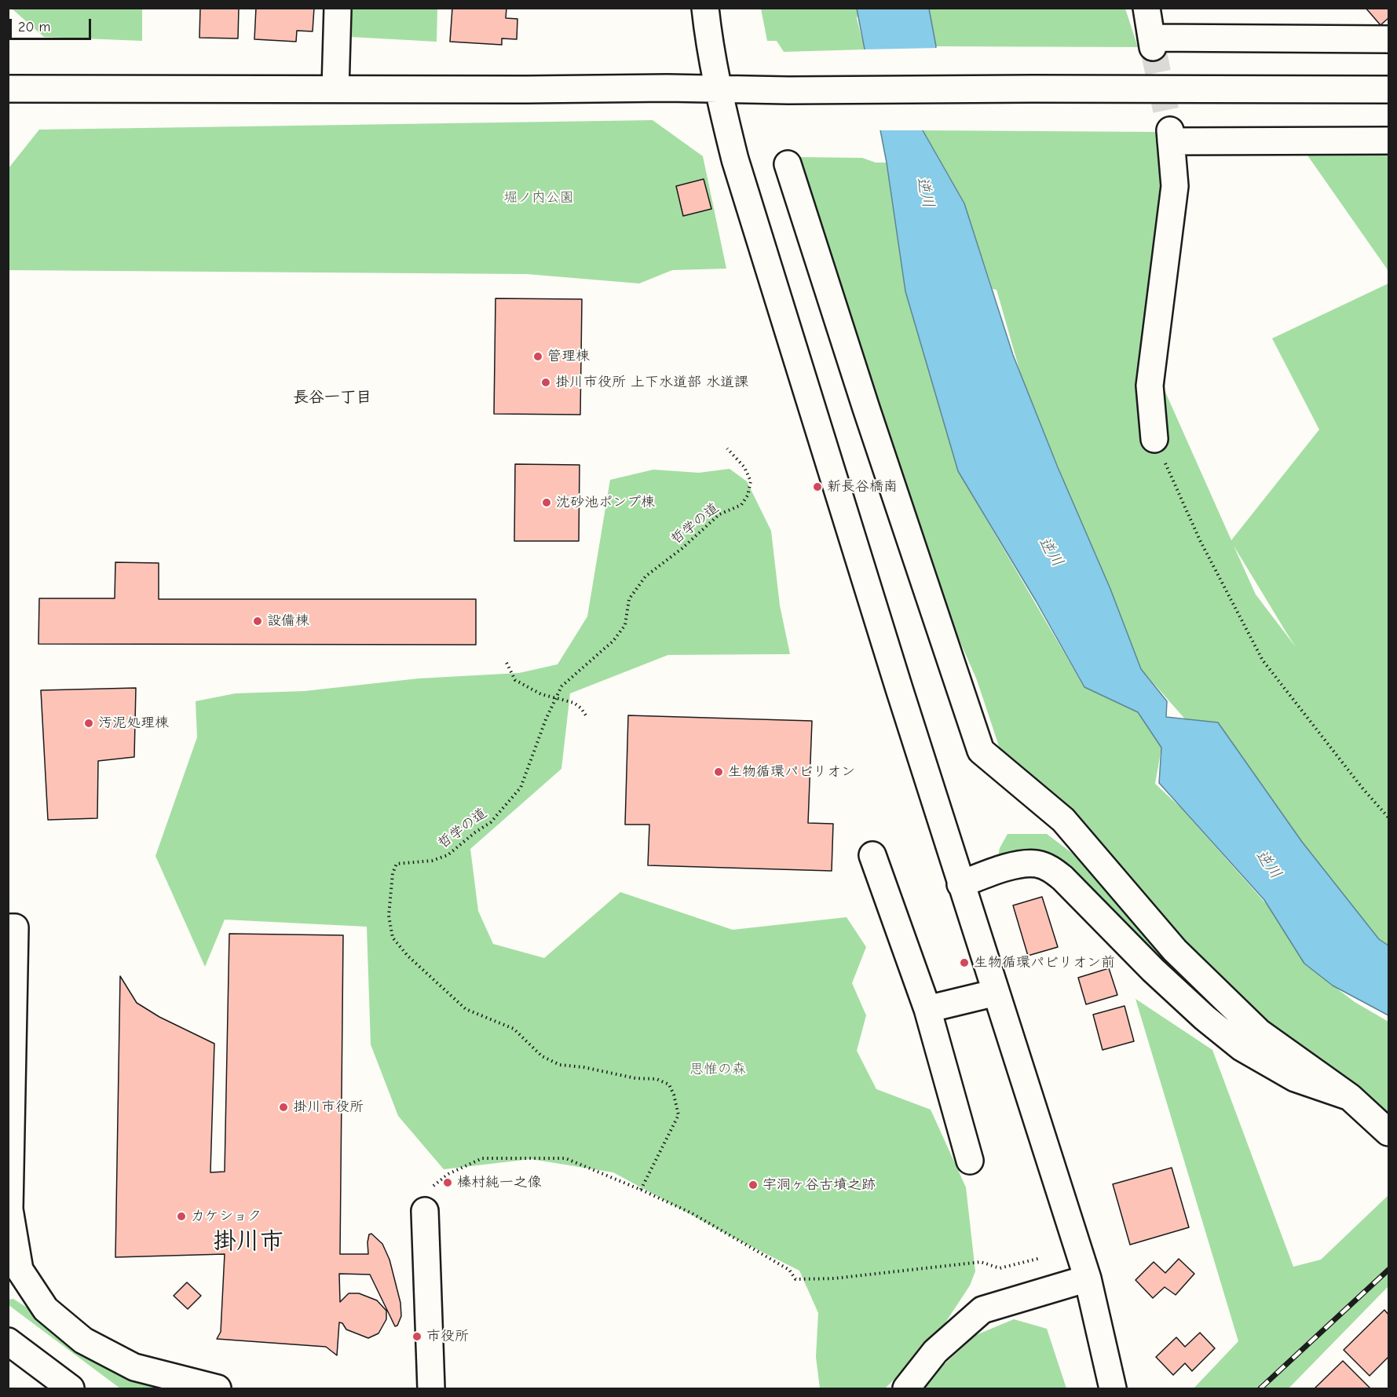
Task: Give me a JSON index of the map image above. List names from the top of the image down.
{
  "streets": {
    "path": ["哲学の道"]
  },
  "districts": ["長谷一丁目", "掛川市"],
  "water": ["逆川"],
  "parks": ["堀ノ内公園", "思惟の森"],
  "places": [
    "管理棟",
    "掛川市役所 上下水道部 水道課",
    "新長谷橋南",
    "沈砂池ポンプ棟",
    "設備棟",
    "汚泥処理棟",
    "生物循環パビリオン",
    "生物循環パビリオン前",
    "掛川市役所",
    "榛村純一之像",
    "宇洞ヶ谷古墳之跡",
    "カケショク",
    "市役所"
  ],
  "scale_bar": "20 m"
}
